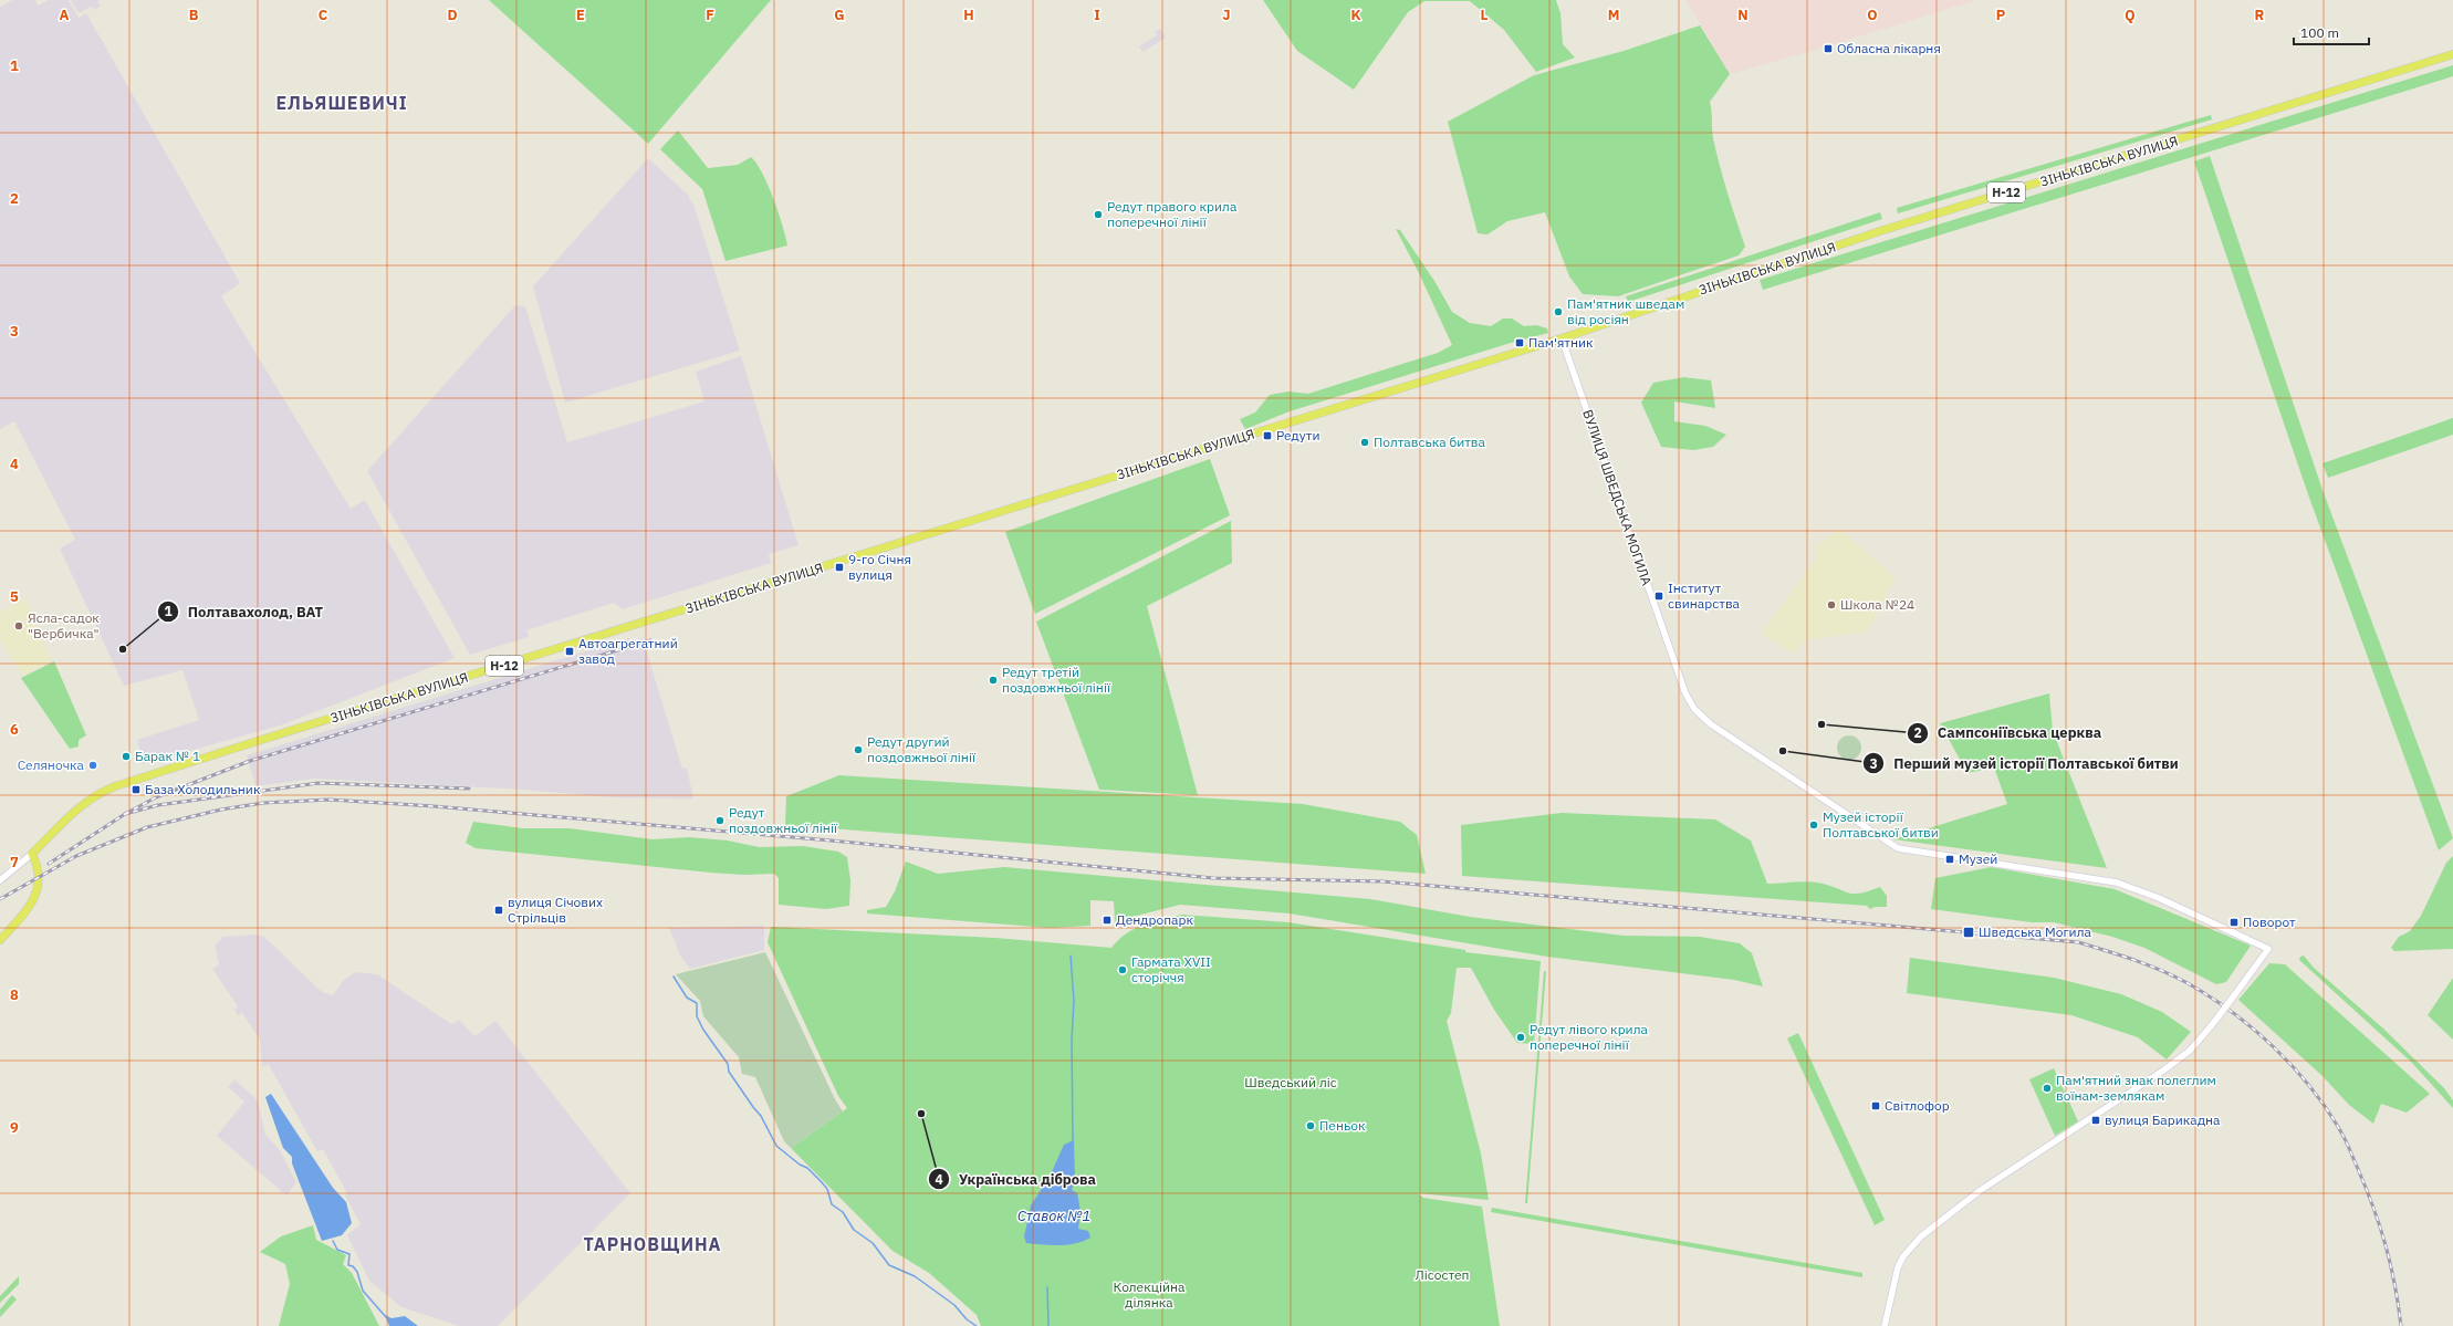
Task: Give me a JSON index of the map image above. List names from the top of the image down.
{
  "streets": {
    "main road": ["ЗІНЬКІВСЬКА ВУЛИЦЯ", "Н-12"],
    "street": ["ВУЛИЦЯ ШВЕДСЬКА МОГИЛА"]
  },
  "crossings": [
    ["ЗІНЬКІВСЬКА ВУЛИЦЯ", "Н-12"],
    ["ЗІНЬКІВСЬКА ВУЛИЦЯ", "ВУЛИЦЯ ШВЕДСЬКА МОГИЛА"]
  ],
  "districts": ["ЕЛЬЯШЕВИЧІ", "ТАРНОВЩИНА"],
  "water": ["Ставок №1"],
  "parks": ["Шведський ліс", "Лісостеп", "Колекційна ділянка"],
  "places": {
    "transit": [
      "Обласна лікарня",
      "Пам'ятник",
      "Редути",
      "9-го Січня вулиця",
      "Інститут свинарства",
      "Автоагрегатний завод",
      "База Холодильник",
      "Музей",
      "вулиця Січових Стрільців",
      "Дендропарк",
      "Поворот",
      "Шведська Могила",
      "Світлофор",
      "вулиця Барикадна"
    ],
    "other": [
      "Редут правого крила поперечної лінії",
      "Пам'ятник шведам від росіян",
      "Полтавська битва",
      "Школа №24",
      "Ясла-садок \"Вербичка\"",
      "Полтавахолод, ВАТ",
      "Редут третій поздовжньої лінії",
      "Сампсоніївська церква",
      "Редут другий поздовжньої лінії",
      "Перший музей історії Полтавської битви",
      "Барак № 1",
      "Селяночка",
      "Редут поздовжньої лінії",
      "Музей історії Полтавської битви",
      "Гармата XVII сторіччя",
      "Редут лівого крила поперечної лінії",
      "Пам'ятний знак полеглим воїнам-землякам",
      "Українська діброва",
      "Пеньок"
    ]
  },
  "scale_bar": "100 m",
  "grid": {
    "columns": [
      "A",
      "B",
      "C",
      "D",
      "E",
      "F",
      "G",
      "H",
      "I",
      "J",
      "K",
      "L",
      "M",
      "N",
      "O",
      "P",
      "Q",
      "R"
    ],
    "rows": [
      "1",
      "2",
      "3",
      "4",
      "5",
      "6",
      "7",
      "8",
      "9"
    ]
  }
}
